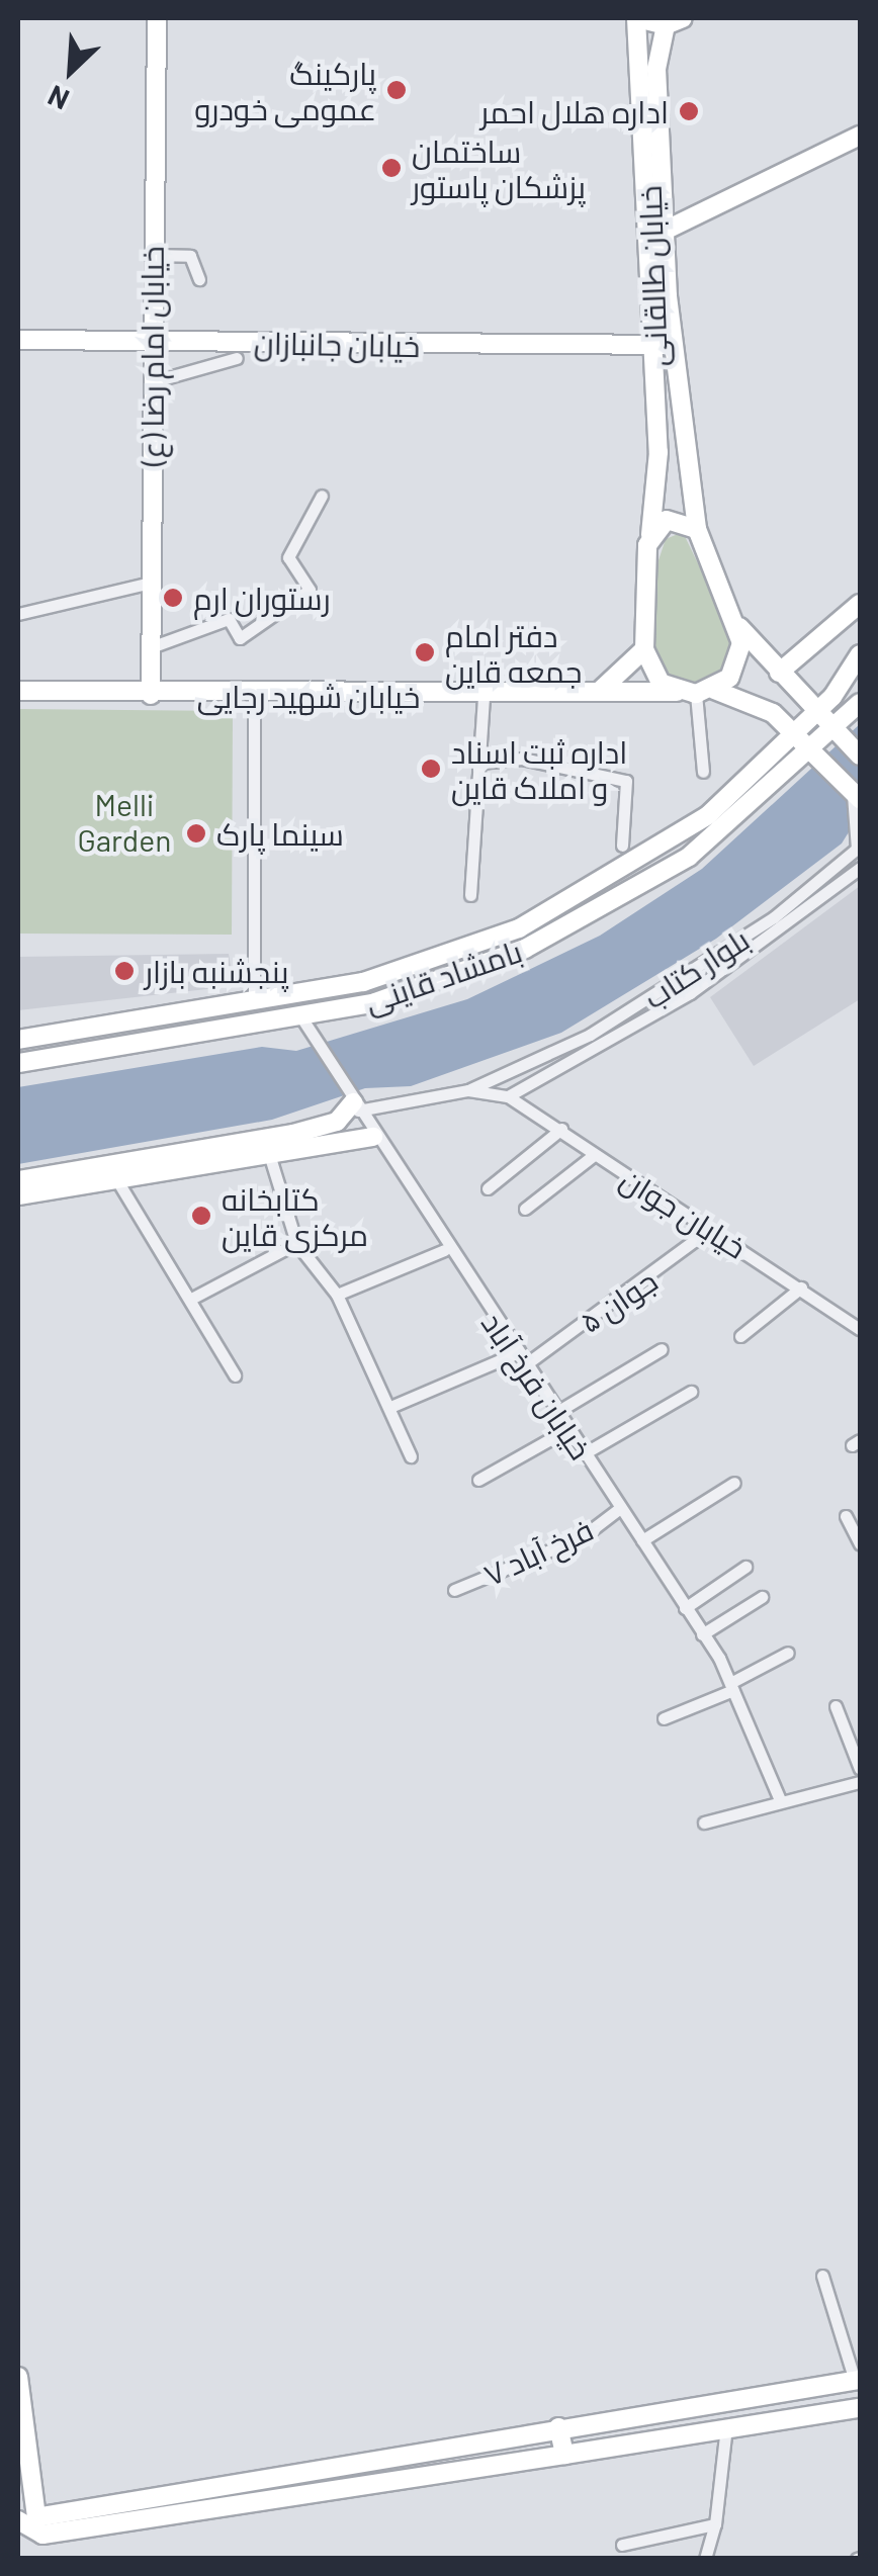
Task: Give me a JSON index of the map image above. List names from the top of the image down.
{
  "streets": {
    "main road": [
      "خیابان طالقانی",
      "خیابان جانبازان",
      "خیابان امام رضا (ع)",
      "خیابان شهید رجایی",
      "بامشاد قاینی"
    ],
    "street": [
      "بلوار کتاب",
      "خیابان جوان",
      "جوان ۵",
      "خیابان فرخ آباد",
      "فرخ آباد ۷"
    ]
  },
  "crossings": [
    ["خیابان طالقانی", "خیابان جانبازان"],
    ["خیابان جانبازان", "خیابان امام رضا (ع)"],
    ["خیابان امام رضا (ع)", "خیابان شهید رجایی"],
    ["بلوار کتاب", "خیابان جوان"],
    ["بامشاد قاینی", "خیابان فرخ آباد"],
    ["خیابان جوان", "جوان ۵"],
    ["جوان ۵", "خیابان فرخ آباد"],
    ["خیابان فرخ آباد", "فرخ آباد ۷"]
  ],
  "parks": ["Melli Garden"],
  "places": [
    "پارکینگ عمومی خودرو",
    "اداره هلال احمر",
    "ساختمان پزشکان پاستور",
    "رستوران ارم",
    "دفتر امام جمعه قاین",
    "اداره ثبت اسناد و املاک قاین",
    "سینما پارک",
    "پنجشنبه بازار",
    "کتابخانه مرکزی قاین"
  ],
  "north": "bottom left"
}
